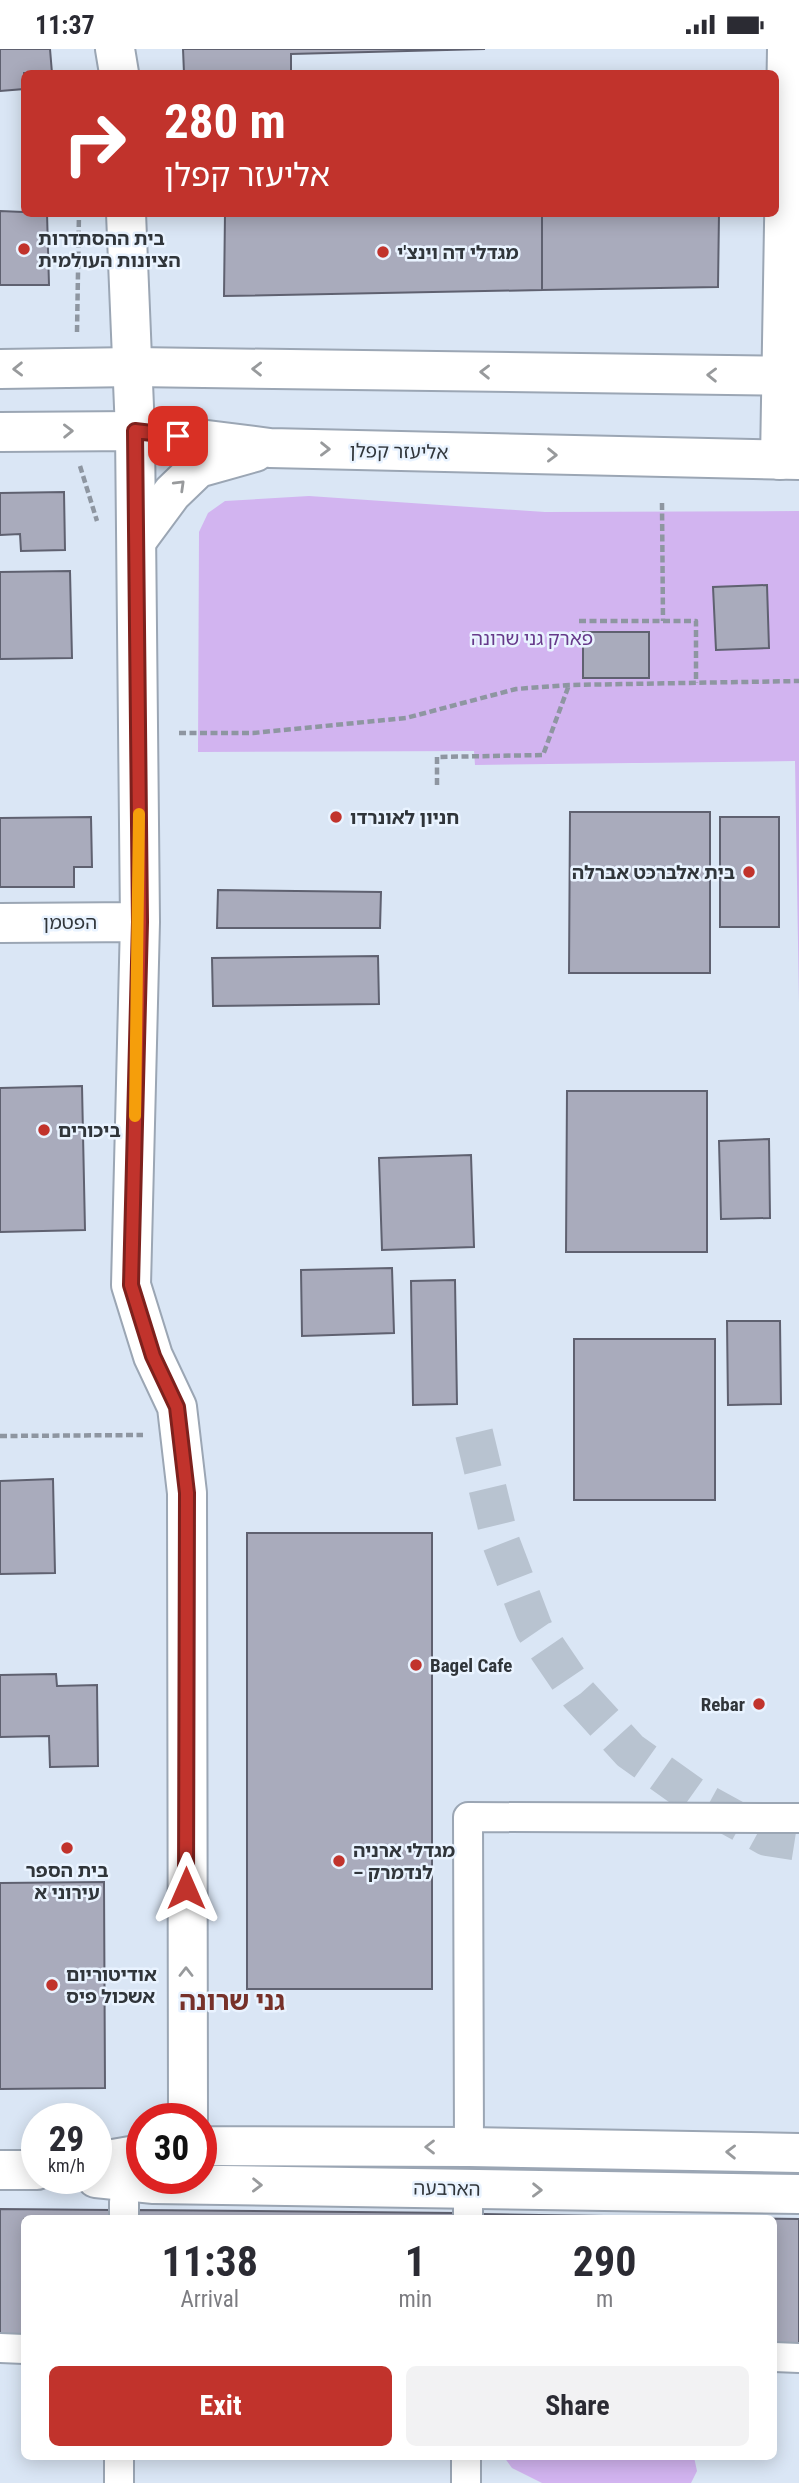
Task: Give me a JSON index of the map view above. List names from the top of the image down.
{
  "streets": {
    "street": ["אליעזר קפלן", "הפטמן", "הארבעה"]
  },
  "districts": ["גני שרונה"],
  "parks": ["פארק גני שרונה"],
  "places": [
    "בית ההסתדרות הציונות העולמית",
    "מגדלי דה וינצ'י",
    "חניון לאונרדו",
    "בית אלברכט אברלה",
    "ביכורים",
    "Bagel Cafe",
    "Rebar",
    "בית הספר עירוני א",
    "מגדלי ארניה – לנדמרק",
    "אודיטוריום אשכול פיס"
  ],
  "page": {
    "status": "11:37",
    "turn": ["280 m", "אליעזר קפלן"],
    "speed": "29 km/h",
    "limit": "30",
    "eta": [
      "11:38",
      "Arrival",
      "1",
      "min",
      "290",
      "m"
    ],
    "buttons": ["Exit", "Share"]
  }
}
